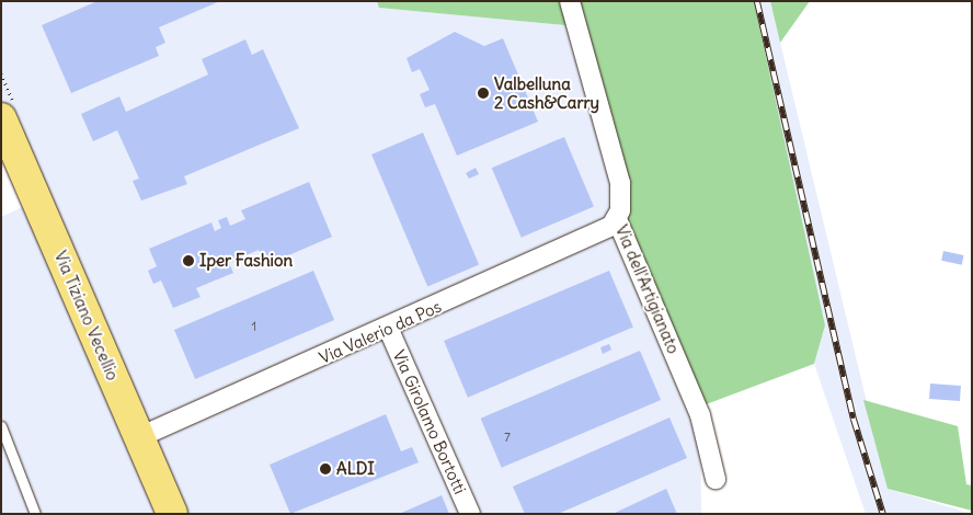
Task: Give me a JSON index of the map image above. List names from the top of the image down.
{
  "streets": {
    "main road": ["Via Tiziano Vecellio"],
    "street": ["Via dell'Artigianato", "Via Valerio da Pos", "Via Girolamo Bortotti"]
  },
  "crossings": [
    ["Via dell'Artigianato", "Via Valerio da Pos"],
    ["Via Tiziano Vecellio", "Via Valerio da Pos"],
    ["Via Valerio da Pos", "Via Girolamo Bortotti"]
  ],
  "places": ["Valbelluna 2 Cash&Carry", "Iper Fashion", "ALDI"],
  "house_numbers": ["1", "7"]
}
